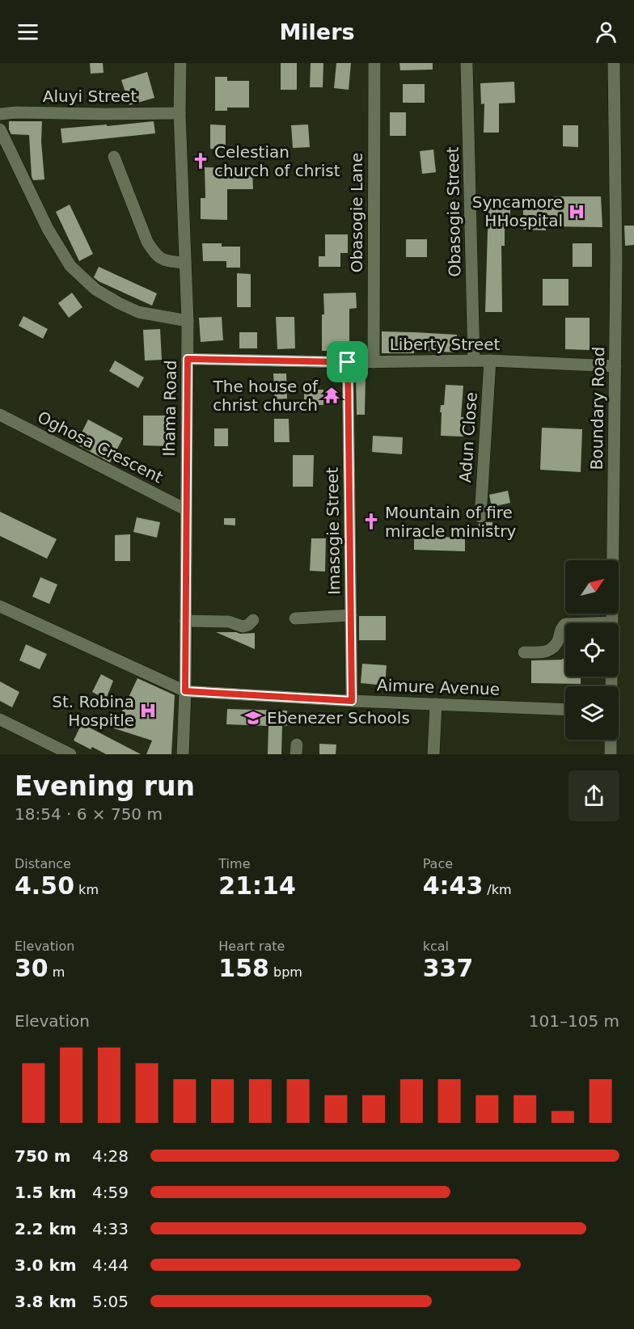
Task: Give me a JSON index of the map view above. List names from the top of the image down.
{
  "streets": {
    "street": [
      "Aluyi Street",
      "Obasogie Street",
      "Obasogie Lane",
      "Liberty Street",
      "Ihama Road",
      "Boundary Road",
      "Adun Close",
      "Oghosa Crescent",
      "Imasogie Street",
      "Aimure Avenue"
    ]
  },
  "crossings": [
    ["Aluyi Street", "Ihama Road"],
    ["Obasogie Street", "Liberty Street"],
    ["Obasogie Lane", "Liberty Street"],
    ["Liberty Street", "Ihama Road"],
    ["Liberty Street", "Boundary Road"],
    ["Liberty Street", "Adun Close"],
    ["Liberty Street", "Imasogie Street"],
    ["Ihama Road", "Oghosa Crescent"],
    ["Ihama Road", "Aimure Avenue"],
    ["Imasogie Street", "Aimure Avenue"]
  ],
  "places": {
    "church": ["Celestian church of christ", "Mountain of fire miracle ministry"],
    "hospital": ["Syncamore HHospital", "St. Robina Hospitle"],
    "temple": ["The house of christ church"],
    "school or university": ["Ebenezer Schools"]
  },
  "north": "top right",
  "page": {
    "header": "Milers",
    "heading": ["Evening run", "18:54 · 6 × 750 m"],
    "stats": [
      ["Distance", "4.50 km"],
      ["Time", "21:14"],
      ["Pace", "4:43 /km"],
      ["Elevation", "30 m"],
      ["Heart rate", "158 bpm"],
      ["kcal", "337"]
    ],
    "chart": ["Elevation", "101–105 m"],
    "list": [
      {
        "name": "750 m",
        "note": "4:28"
      },
      {
        "name": "1.5 km",
        "note": "4:59"
      },
      {
        "name": "2.2 km",
        "note": "4:33"
      },
      {
        "name": "3.0 km",
        "note": "4:44"
      },
      {
        "name": "3.8 km",
        "note": "5:05"
      }
    ]
  }
}
